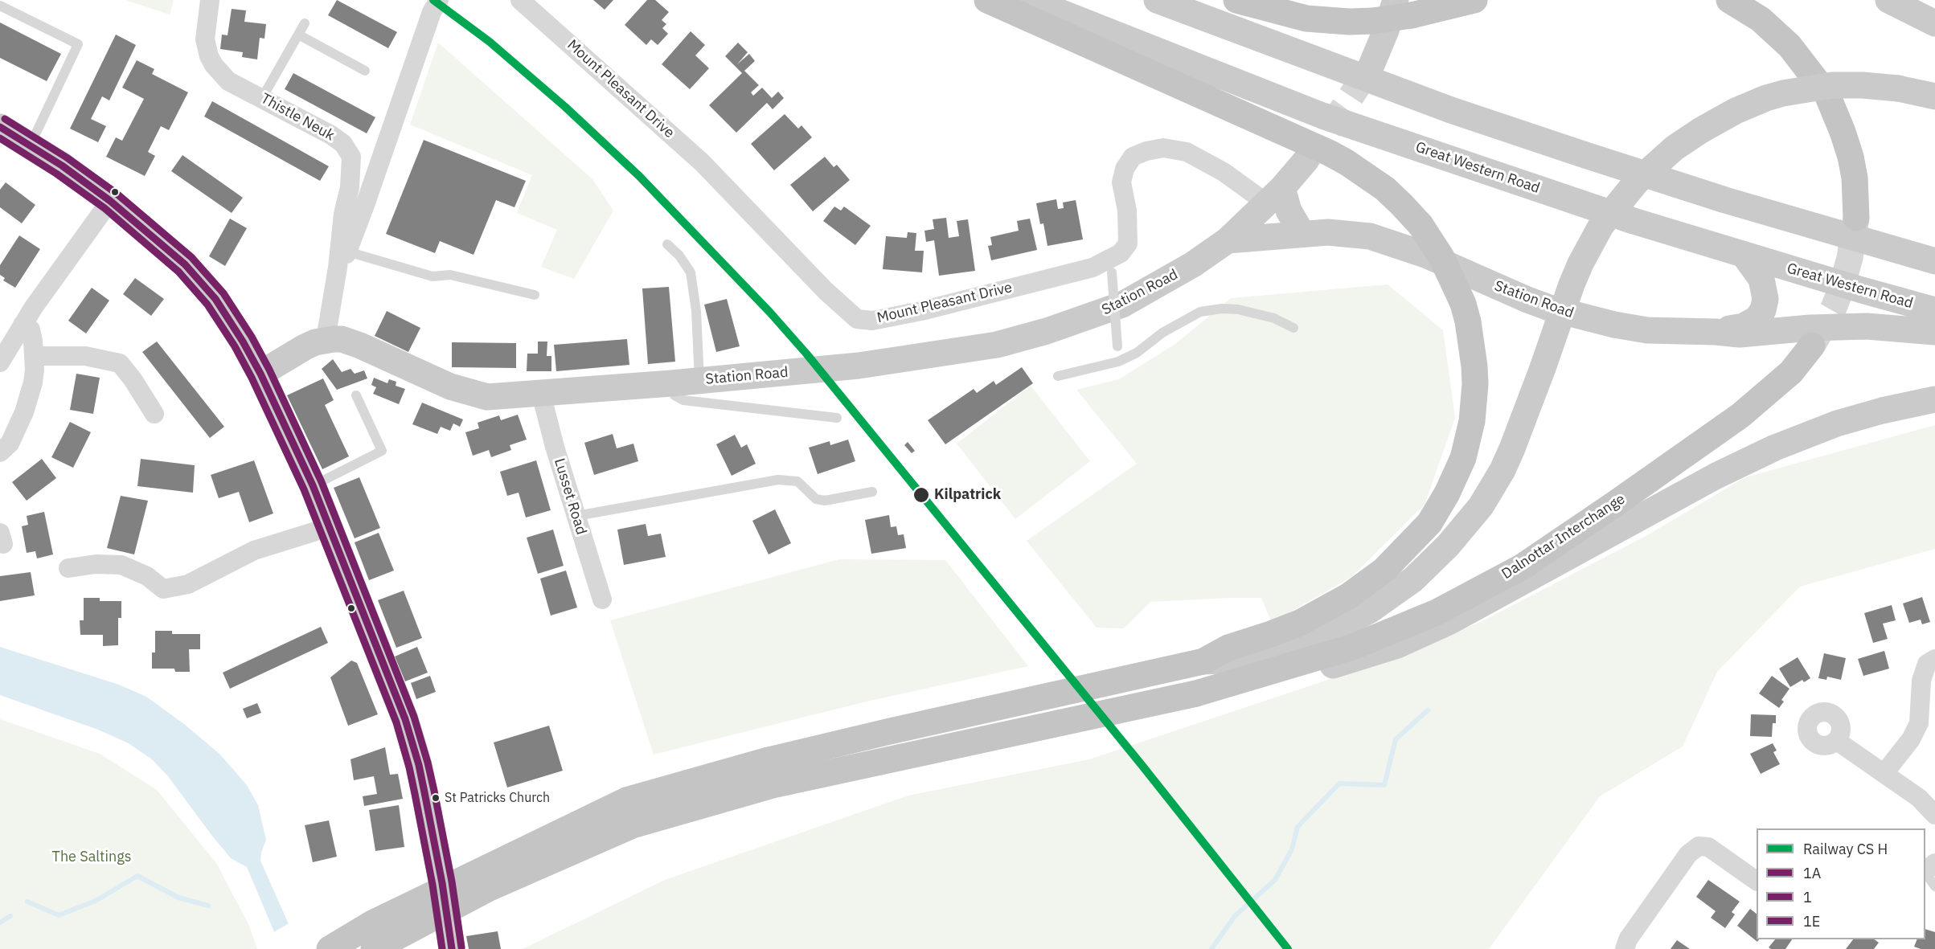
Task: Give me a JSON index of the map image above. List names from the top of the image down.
{
  "streets": {
    "highway": ["Dalnottar Interchange"],
    "main road": ["Great Western Road", "Station Road"],
    "street": ["Mount Pleasant Drive", "Thistle Neuk", "Lusset Road"]
  },
  "crossings": [
    ["Mount Pleasant Drive", "Station Road"],
    ["Thistle Neuk", "Station Road"],
    ["Station Road", "Lusset Road"]
  ],
  "parks": ["The Saltings"],
  "places": ["Kilpatrick", "St Patricks Church"],
  "lines": ["transit line 1E", "transit line 1A", "transit line 1"],
  "legend": [
    "Railway CS H",
    "1A",
    "1",
    "1E"
  ]
}
